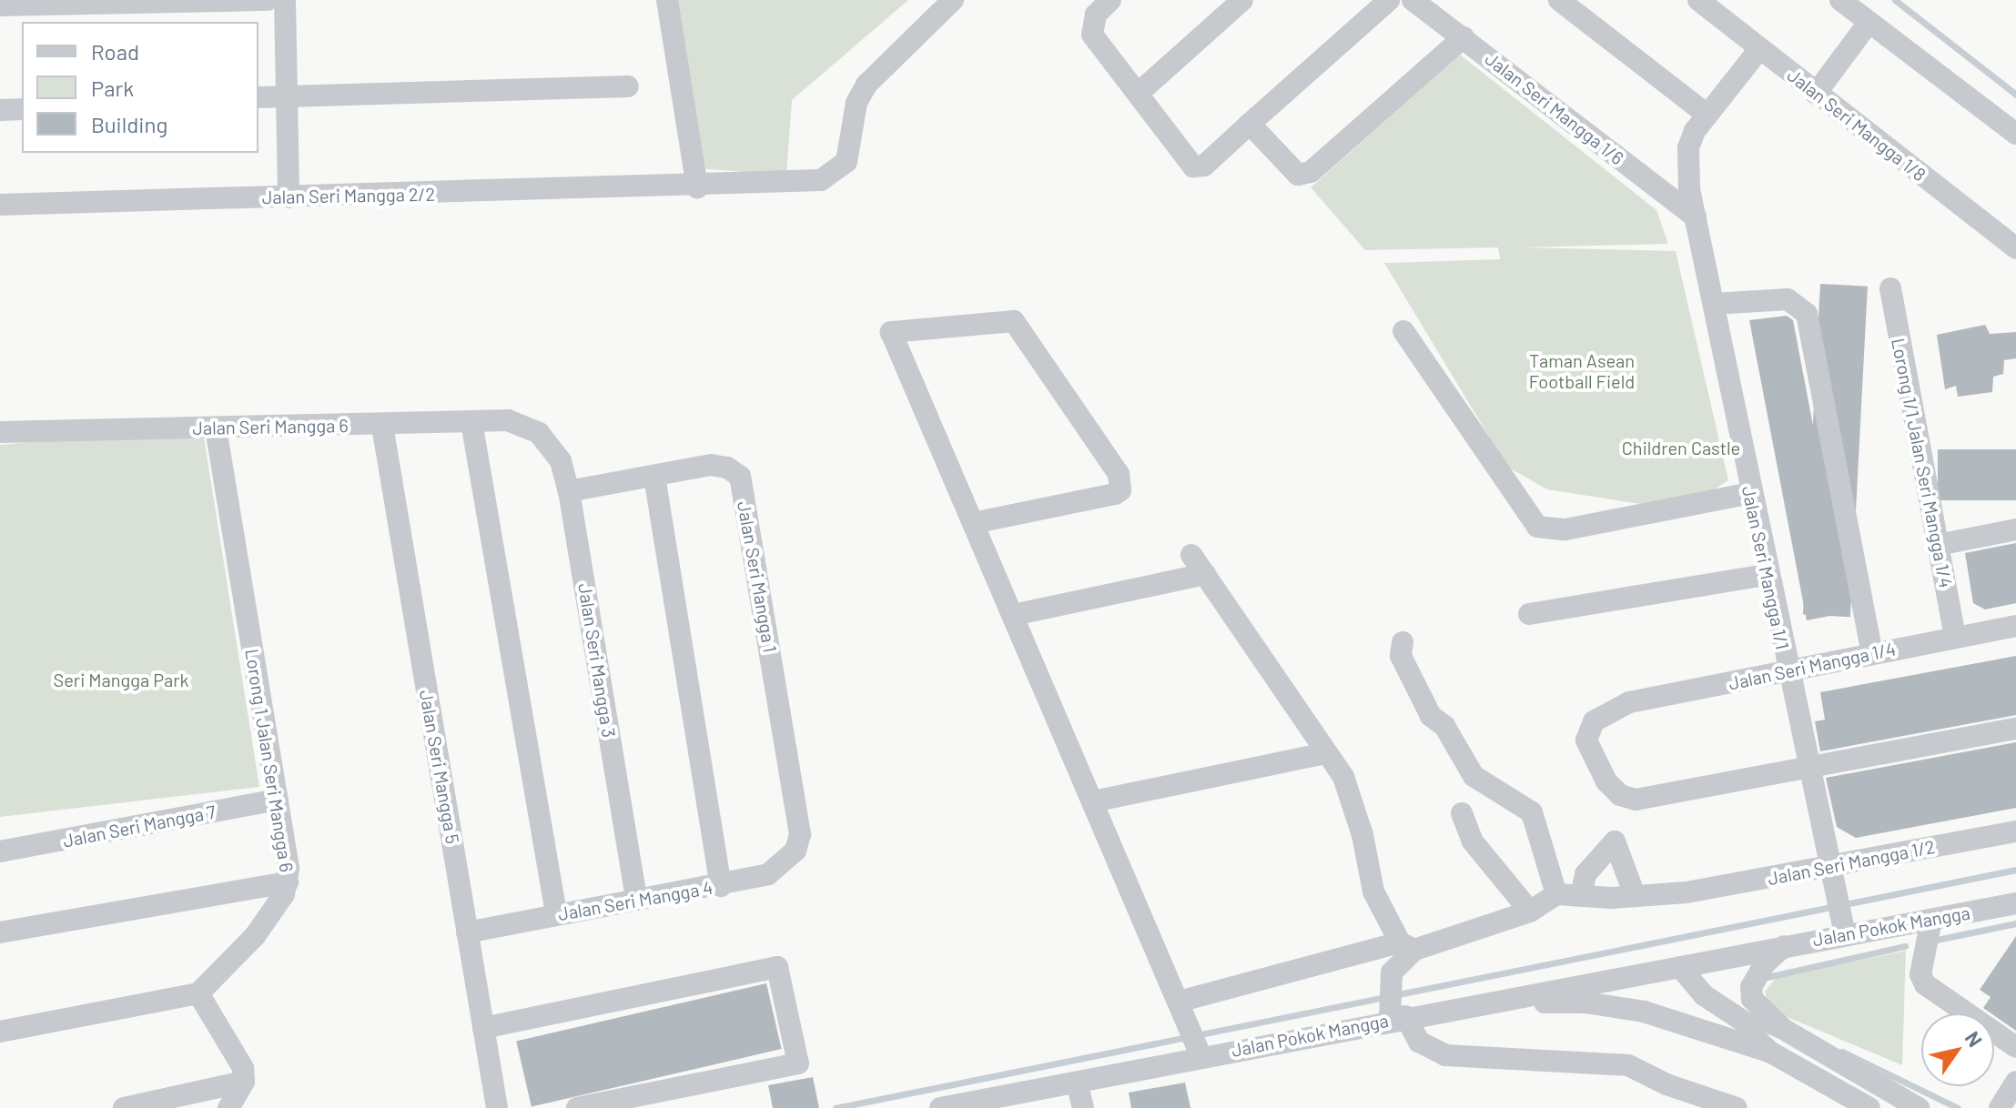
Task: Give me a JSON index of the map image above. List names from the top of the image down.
{
  "streets": {
    "street": [
      "Jalan Seri Mangga 1/6",
      "Jalan Seri Mangga 1/8",
      "Jalan Seri Mangga 2/2",
      "Jalan Seri Mangga 6",
      "Lorong 1/1 Jalan Seri Mangga 1/4",
      "Jalan Seri Mangga 1/1",
      "Jalan Seri Mangga 1",
      "Jalan Seri Mangga 3",
      "Jalan Seri Mangga 1/4",
      "Lorong 1 Jalan Seri Mangga 6",
      "Jalan Seri Mangga 5",
      "Jalan Seri Mangga 7",
      "Jalan Seri Mangga 1/2",
      "Jalan Seri Mangga 4",
      "Jalan Pokok Mangga"
    ]
  },
  "crossings": [
    ["Jalan Seri Mangga 1/6", "Jalan Seri Mangga 1/1"],
    ["Jalan Seri Mangga 1/8", "Jalan Seri Mangga 1/1"],
    ["Jalan Seri Mangga 6", "Jalan Seri Mangga 3"],
    ["Jalan Seri Mangga 6", "Lorong 1 Jalan Seri Mangga 6"],
    ["Jalan Seri Mangga 6", "Jalan Seri Mangga 5"],
    ["Lorong 1/1 Jalan Seri Mangga 1/4", "Jalan Seri Mangga 1/4"],
    ["Jalan Seri Mangga 1/1", "Jalan Seri Mangga 1/4"],
    ["Jalan Seri Mangga 1/1", "Jalan Seri Mangga 1/2"],
    ["Jalan Seri Mangga 1/1", "Jalan Pokok Mangga"],
    ["Jalan Seri Mangga 1", "Jalan Seri Mangga 3"],
    ["Jalan Seri Mangga 1", "Jalan Seri Mangga 4"],
    ["Jalan Seri Mangga 3", "Jalan Seri Mangga 4"],
    ["Lorong 1 Jalan Seri Mangga 6", "Jalan Seri Mangga 7"],
    ["Jalan Seri Mangga 5", "Jalan Seri Mangga 4"]
  ],
  "parks": ["Taman Asean Football Field", "Children Castle", "Seri Mangga Park"],
  "legend": ["Road", "Park", "Building"],
  "north": "top right"
}
